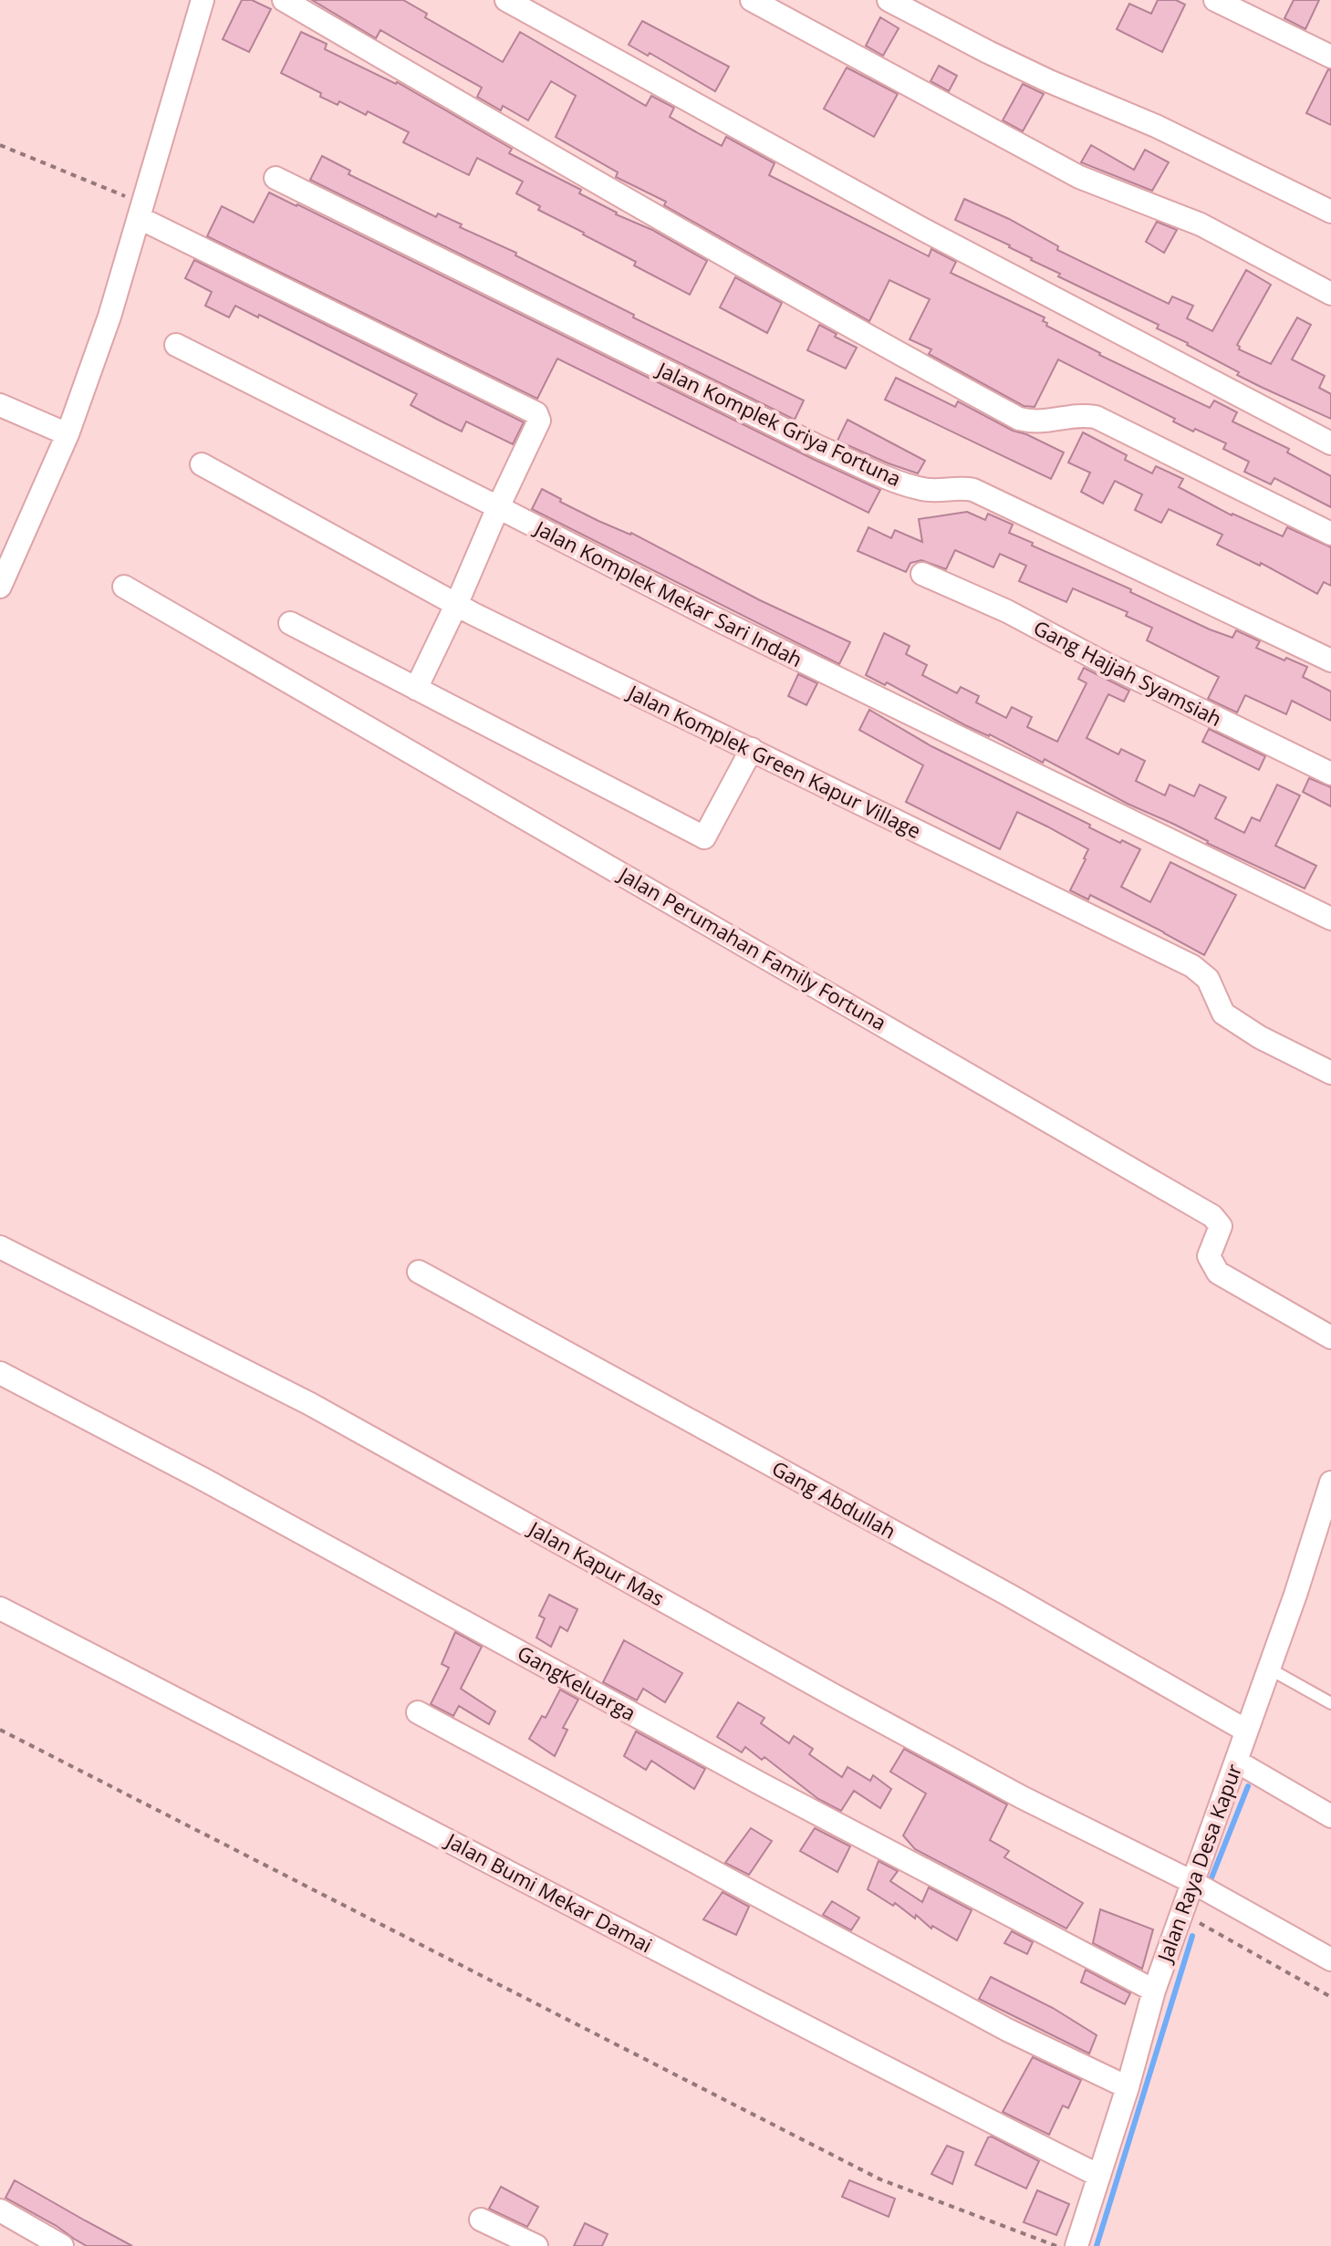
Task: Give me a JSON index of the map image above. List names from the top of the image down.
{
  "streets": {
    "street": [
      "Jalan Komplek Griya Fortuna",
      "Jalan Komplek Mekar Sari Indah",
      "Gang Hajjah Syamsiah",
      "Jalan Komplek Green Kapur Village",
      "Jalan Perumahan Family Fortuna",
      "Gang Abdullah",
      "Jalan Kapur Mas",
      "GangKeluarga",
      "Jalan Raya Desa Kapur",
      "Jalan Bumi Mekar Damai"
    ]
  },
  "crossings": [
    ["Gang Abdullah", "Jalan Raya Desa Kapur"],
    ["Jalan Kapur Mas", "Jalan Raya Desa Kapur"],
    ["GangKeluarga", "Jalan Raya Desa Kapur"],
    ["Jalan Raya Desa Kapur", "Jalan Bumi Mekar Damai"]
  ]
}
